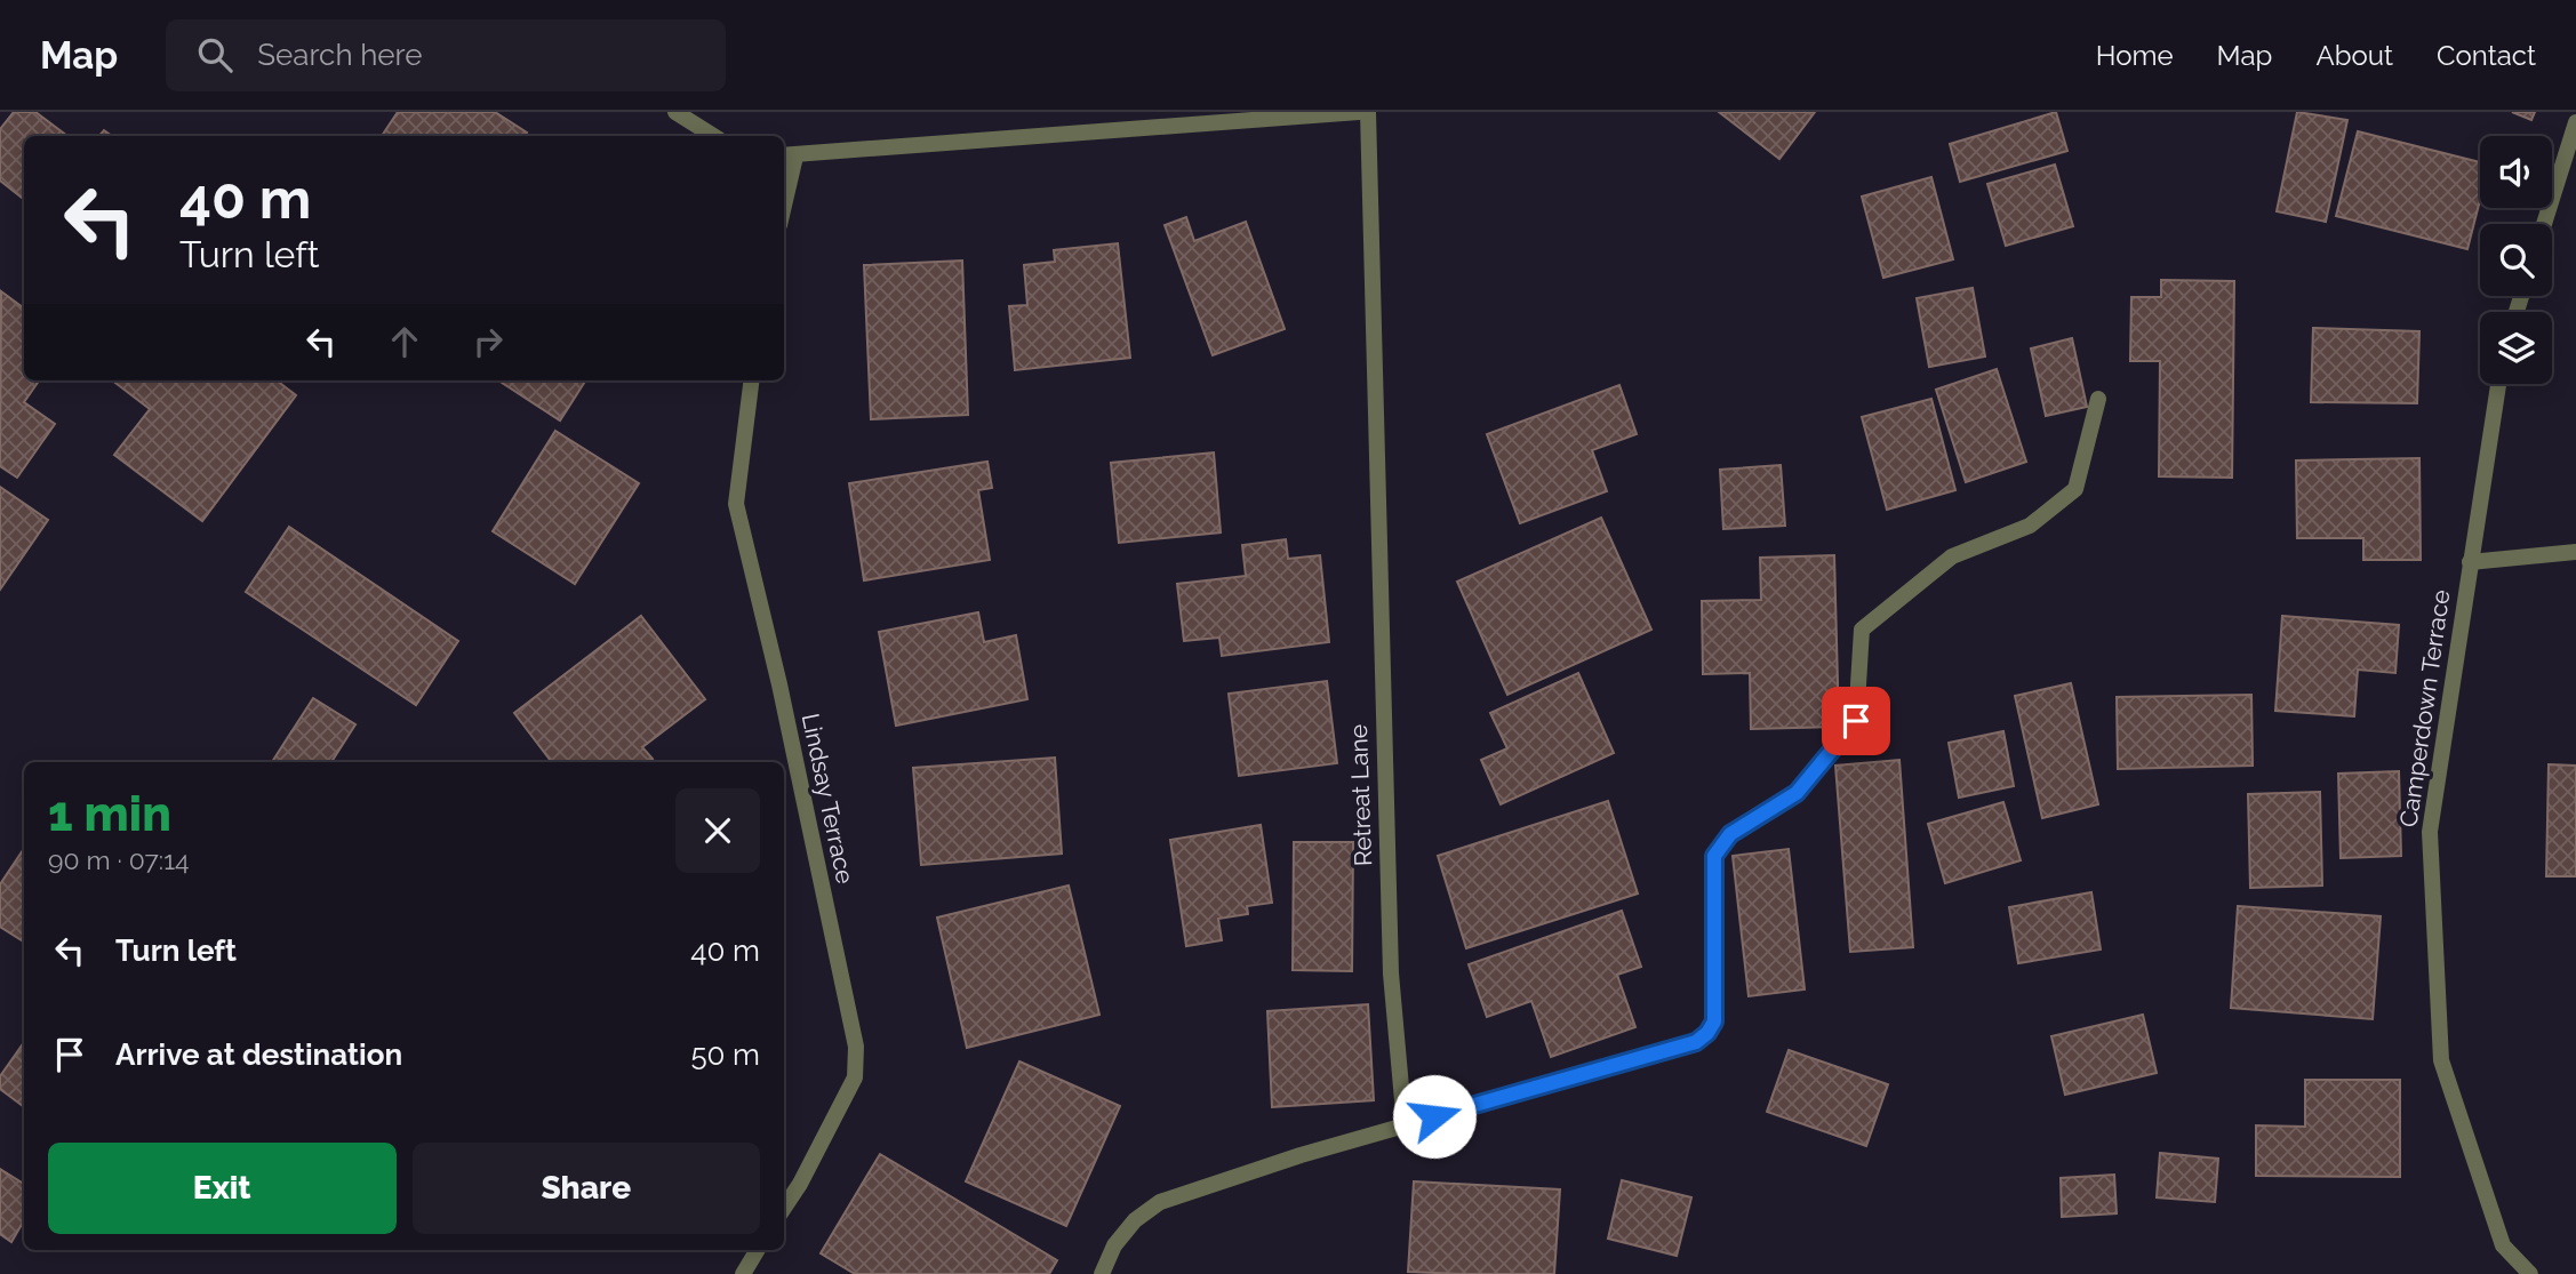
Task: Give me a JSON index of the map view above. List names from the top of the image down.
{
  "streets": {
    "street": ["Camperdown Terrace", "Retreat Lane", "Lindsay Terrace"]
  },
  "page": {
    "header": "Map",
    "search": "Search here",
    "nav": [
      "Home",
      "Map",
      "About",
      "Contact"
    ],
    "turn": ["40 m", "Turn left"],
    "heading": ["1 min", "90 m · 07:14"],
    "list": [
      {
        "name": "Turn left",
        "value": "40 m"
      },
      {
        "name": "Arrive at destination",
        "value": "50 m"
      }
    ],
    "buttons": ["Exit", "Share"]
  }
}
